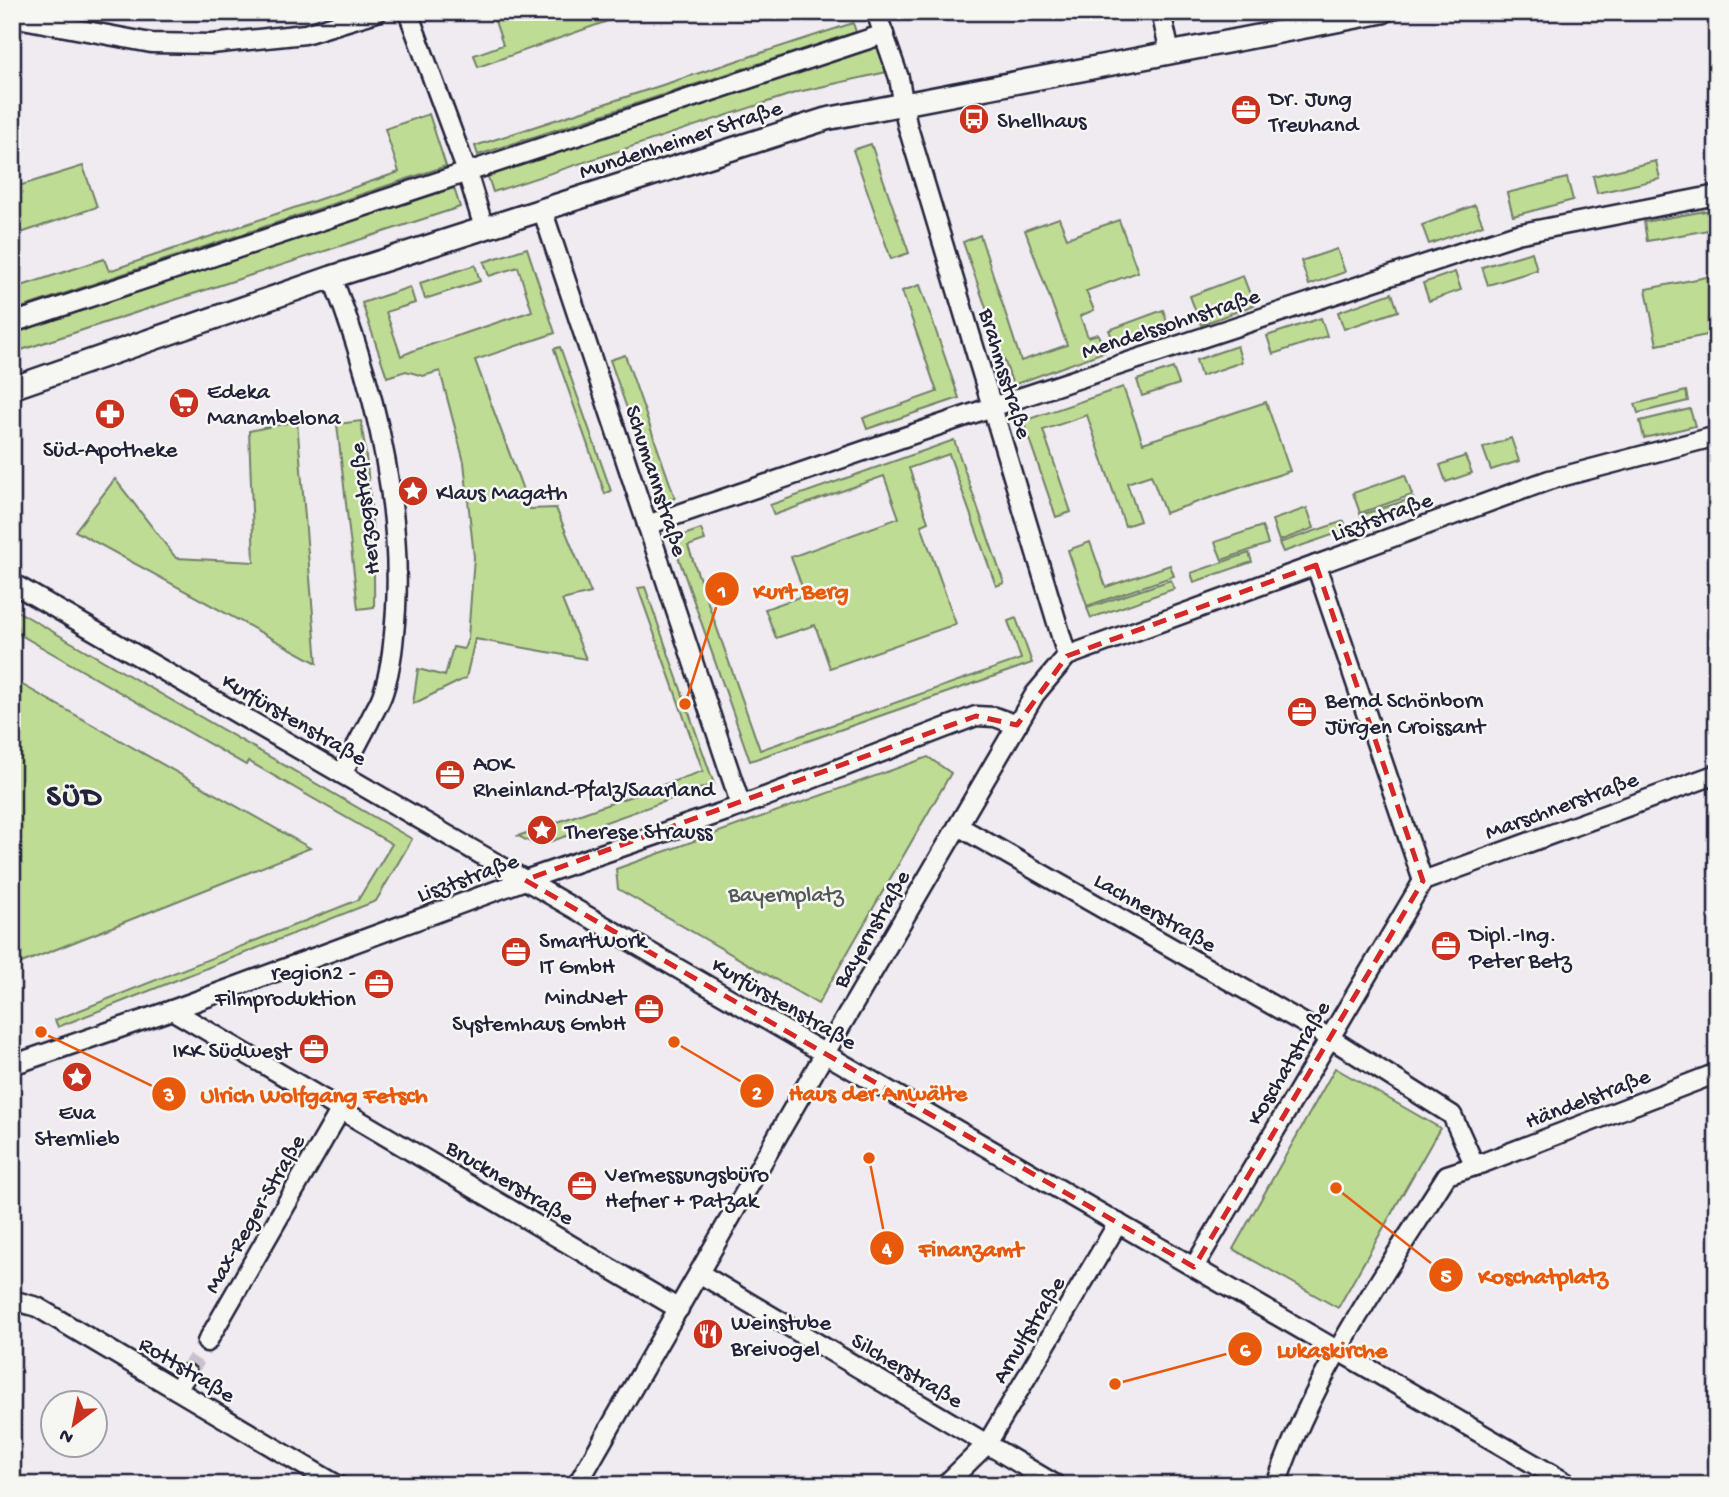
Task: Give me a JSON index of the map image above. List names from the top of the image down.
{
  "streets": {
    "street": [
      "Mundenheimer Straße",
      "Mendelssohnstraße",
      "Brahmsstraße",
      "Schumannstraße",
      "Herzogstraße",
      "Lisztstraße",
      "Kurfürstenstraße",
      "Marschnerstraße",
      "Lachnerstraße",
      "Bayernstraße",
      "Koschatstraße",
      "Händelstraße",
      "Brucknerstraße",
      "Max-Reger-Straße",
      "Arnulfstraße",
      "Rottstraße",
      "Silcherstraße"
    ]
  },
  "crossings": [
    ["Mundenheimer Straße", "Brahmsstraße"],
    ["Mundenheimer Straße", "Schumannstraße"],
    ["Mundenheimer Straße", "Herzogstraße"],
    ["Mendelssohnstraße", "Brahmsstraße"],
    ["Mendelssohnstraße", "Schumannstraße"],
    ["Brahmsstraße", "Lisztstraße"],
    ["Brahmsstraße", "Bayernstraße"],
    ["Schumannstraße", "Lisztstraße"],
    ["Herzogstraße", "Kurfürstenstraße"],
    ["Lisztstraße", "Kurfürstenstraße"],
    ["Lisztstraße", "Bayernstraße"],
    ["Lisztstraße", "Brucknerstraße"],
    ["Kurfürstenstraße", "Bayernstraße"],
    ["Kurfürstenstraße", "Koschatstraße"],
    ["Kurfürstenstraße", "Händelstraße"],
    ["Kurfürstenstraße", "Arnulfstraße"],
    ["Marschnerstraße", "Koschatstraße"],
    ["Lachnerstraße", "Bayernstraße"],
    ["Lachnerstraße", "Koschatstraße"],
    ["Lachnerstraße", "Händelstraße"],
    ["Bayernstraße", "Brucknerstraße"],
    ["Bayernstraße", "Silcherstraße"],
    ["Brucknerstraße", "Max-Reger-Straße"],
    ["Arnulfstraße", "Silcherstraße"]
  ],
  "districts": ["SÜD"],
  "parks": ["Bayernplatz"],
  "places": {
    "office": [
      "Dr. Jung Treuhand",
      "Bernd Schönborn Jürgen Croissant",
      "AOK Rheinland-Pfalz/Saarland",
      "Dipl.-Ing. Peter Betz",
      "SmartWork IT GmbH",
      "region2 - Filmproduktion",
      "MindNet Systemhaus GmbH",
      "IKK Südwest",
      "Vermessungsbüro Hefner + Patzak"
    ],
    "bus stop": ["Shellhaus"],
    "supermarket": ["Edeka Manambelona"],
    "pharmacy": ["Süd-Apotheke"],
    "place": ["Klaus Magath", "Therese Strauss", "Eva Sternlieb"],
    "other": [
      "Kurt Berg",
      "Ulrich Wolfgang Fetsch",
      "Haus der Anwälte",
      "Finanzamt",
      "Koschatplatz",
      "Lukaskirche"
    ],
    "restaurant": ["Weinstube Breivogel"]
  },
  "north": "bottom left"
}
